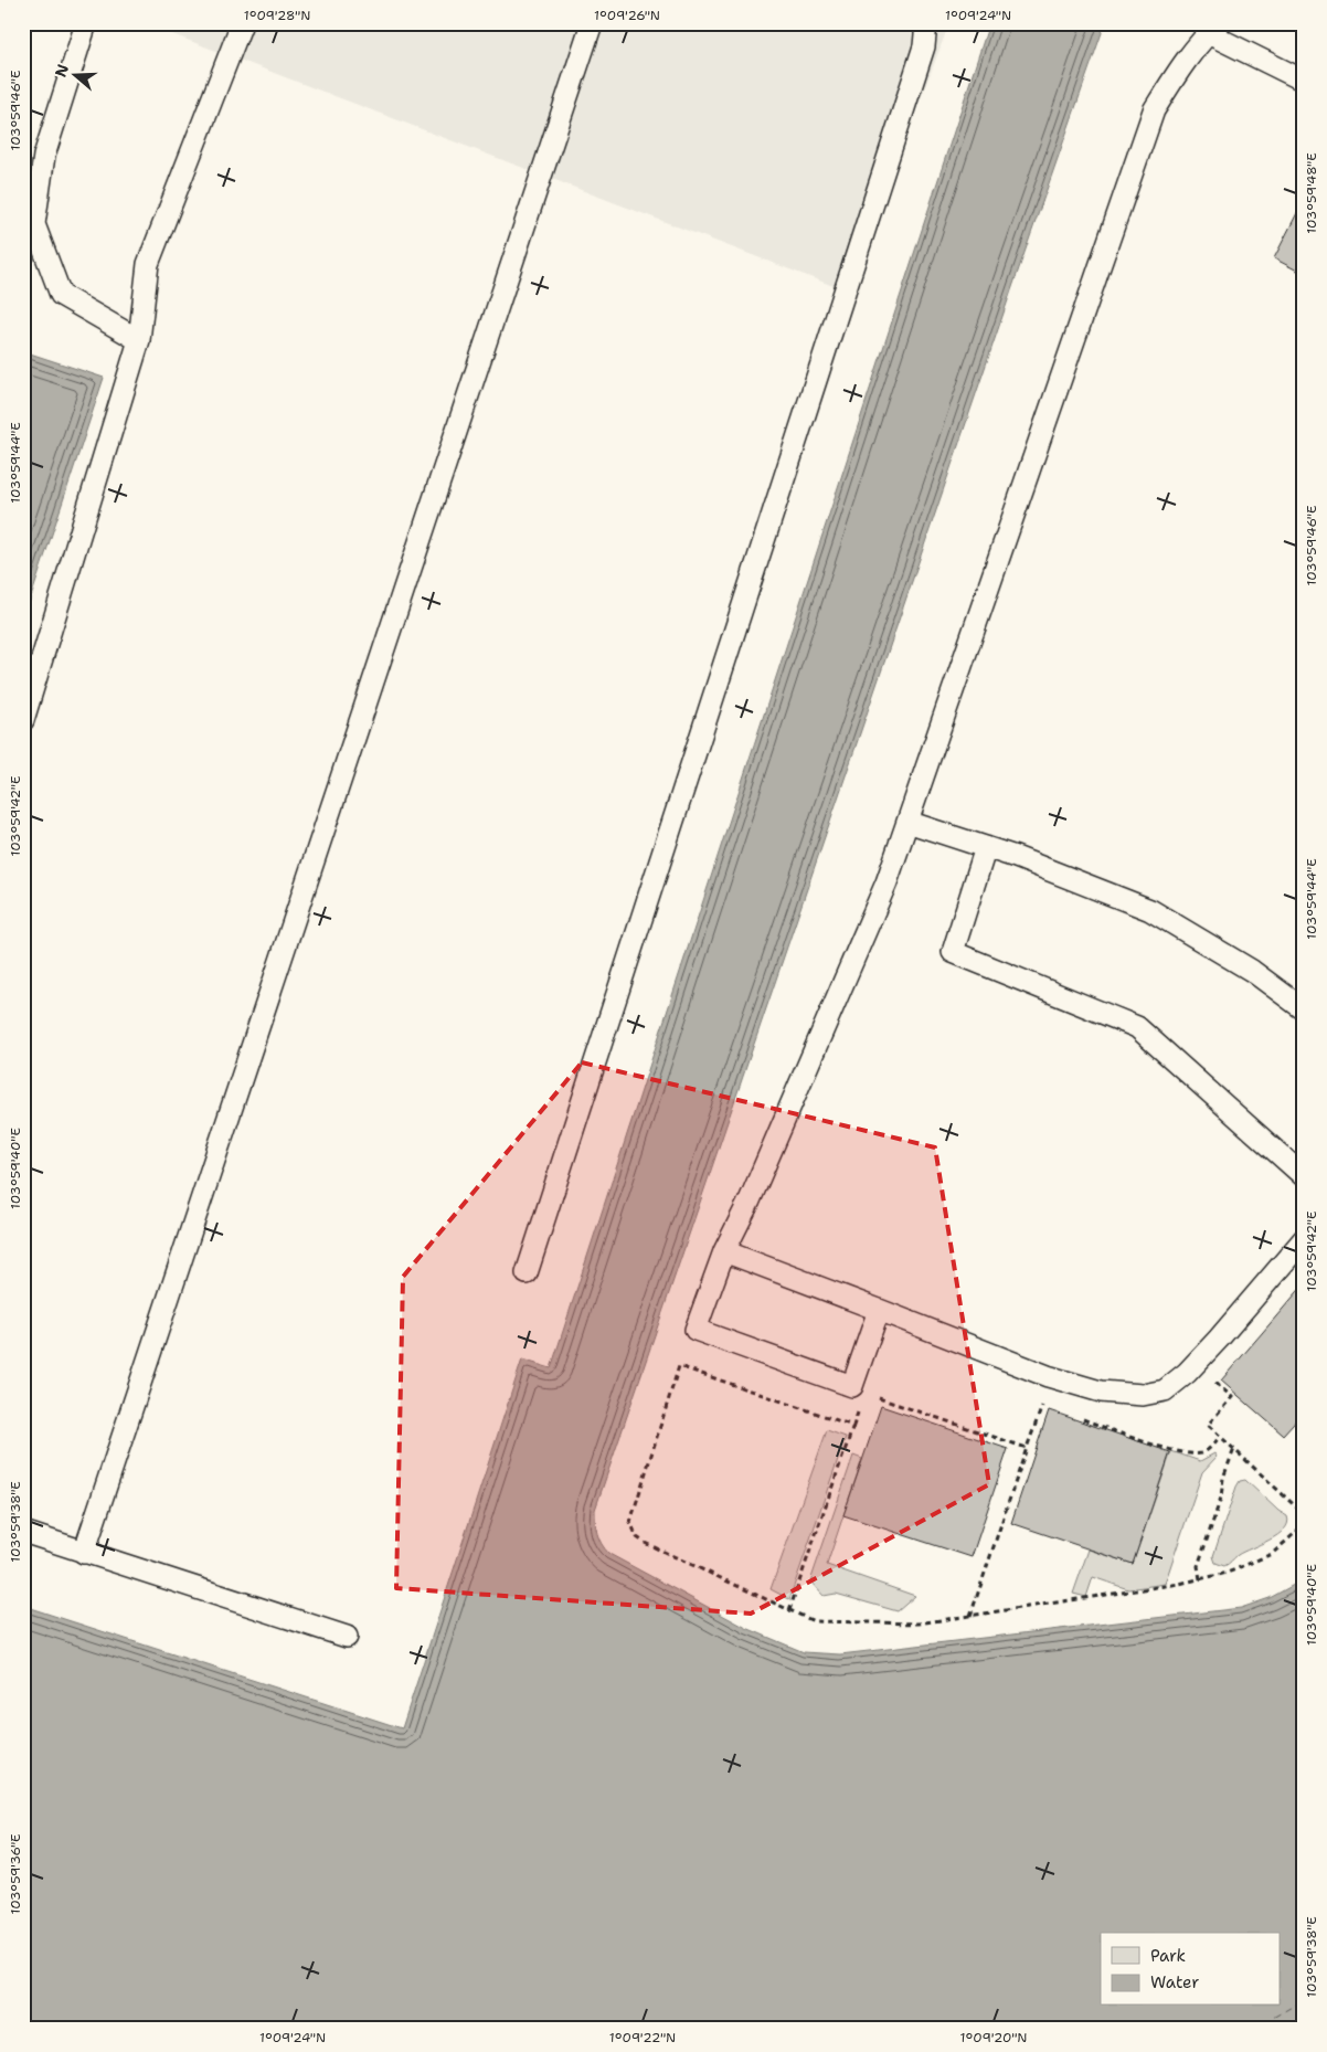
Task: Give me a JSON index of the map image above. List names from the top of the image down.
{
  "legend": ["Park", "Water"],
  "north": "left",
  "coordinates": [
    "1°09'28\"N",
    "1°09'26\"N",
    "1°09'24\"N",
    "103°59'46\"E",
    "103°59'48\"E",
    "103°59'44\"E",
    "103°59'42\"E",
    "103°59'40\"E",
    "103°59'38\"E",
    "103°59'36\"E",
    "1°09'22\"N",
    "1°09'20\"N"
  ]
}
